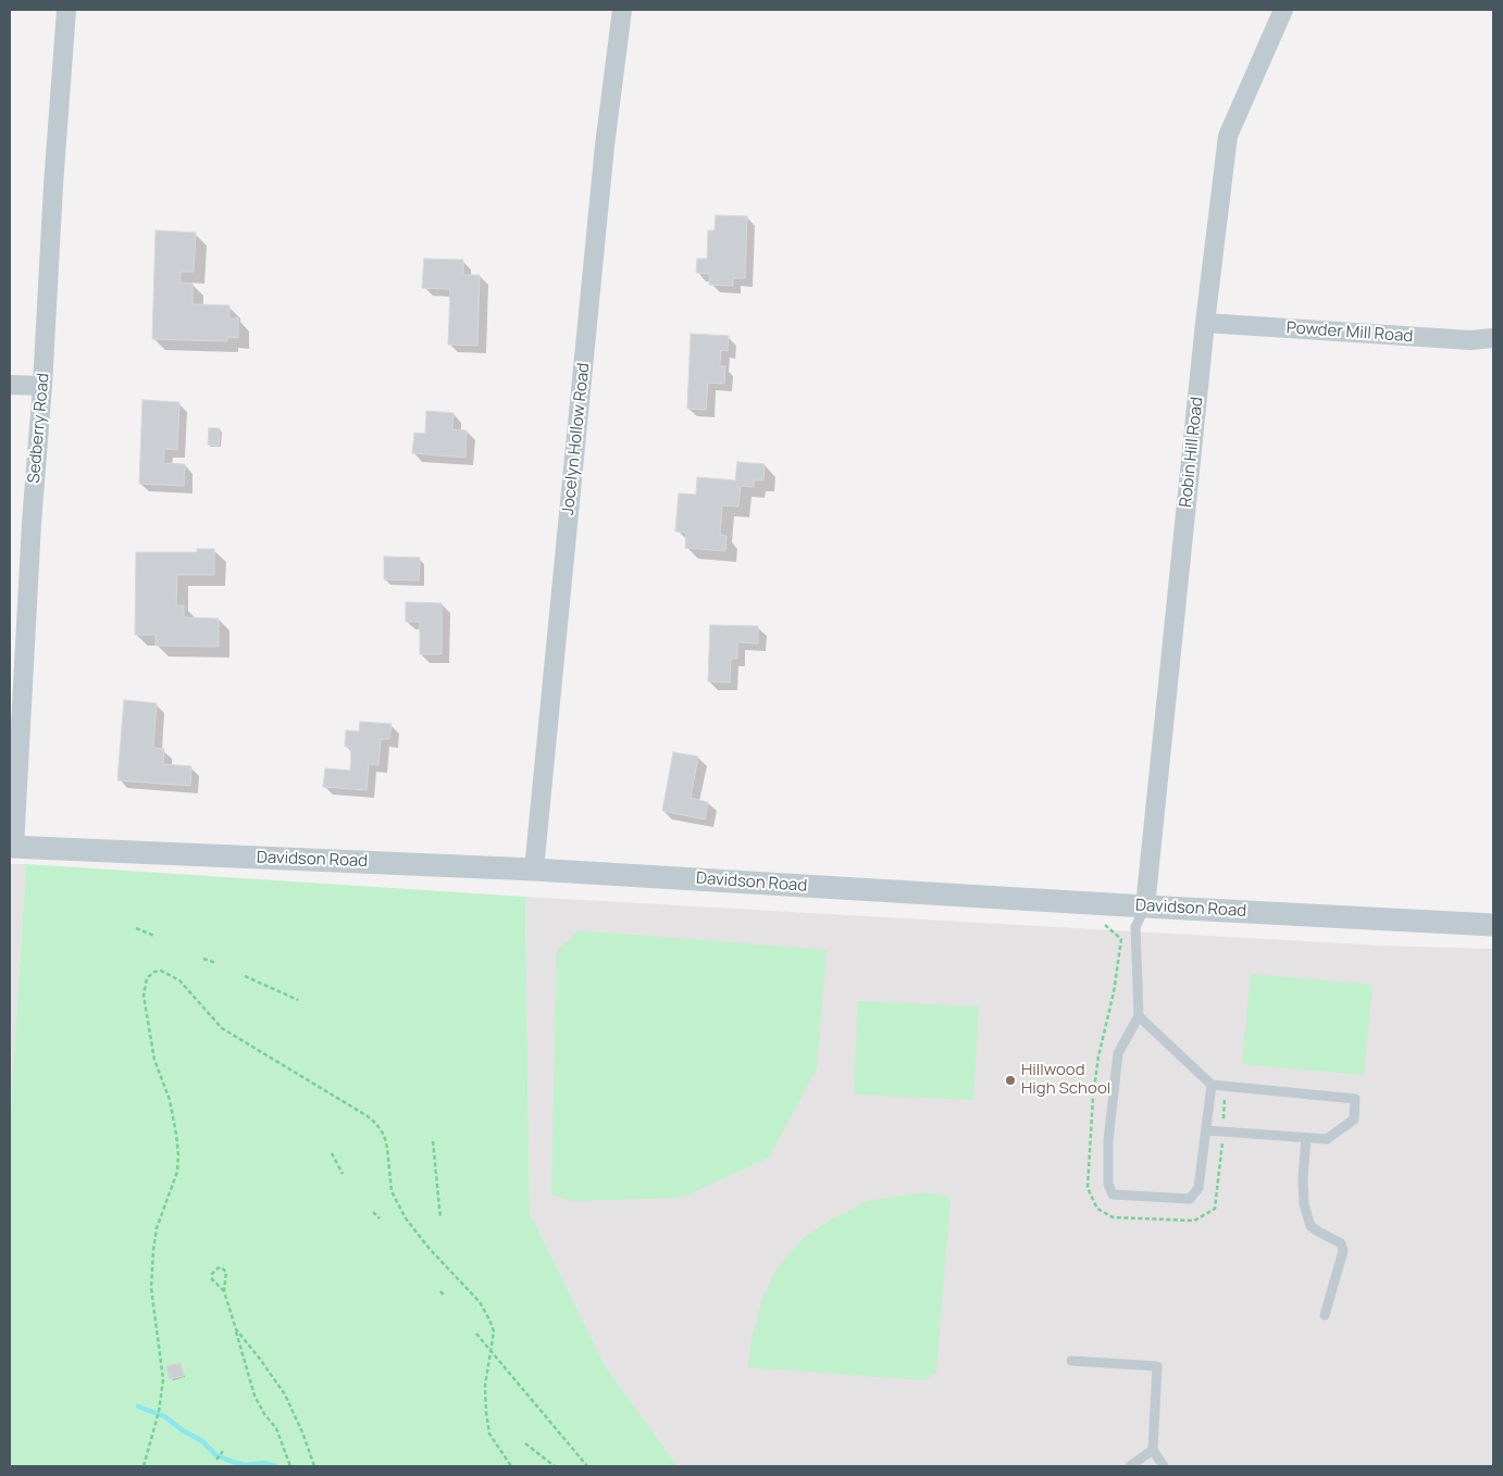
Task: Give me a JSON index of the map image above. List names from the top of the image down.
{
  "streets": {
    "street": [
      "Powder Mill Road",
      "Sedberry Road",
      "Jocelyn Hollow Road",
      "Robin Hill Road",
      "Davidson Road"
    ]
  },
  "crossings": [
    ["Powder Mill Road", "Robin Hill Road"],
    ["Sedberry Road", "Davidson Road"],
    ["Jocelyn Hollow Road", "Davidson Road"],
    ["Robin Hill Road", "Davidson Road"]
  ],
  "places": ["Hillwood High School"]
}
